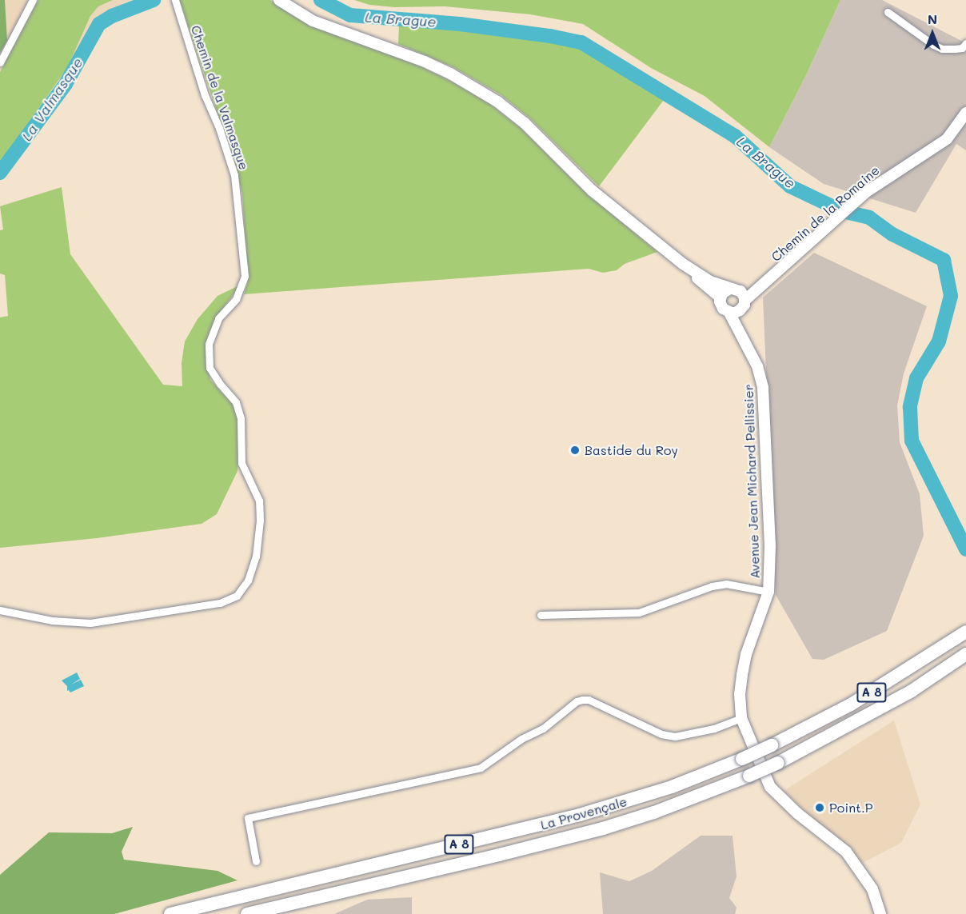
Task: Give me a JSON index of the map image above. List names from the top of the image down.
{
  "streets": {
    "highway": ["A 8", "La Provençale"],
    "street": ["Chemin de la Valmasque", "Chemin de la Romaine", "Avenue Jean Michard Pellissier"]
  },
  "crossings": [
    ["Chemin de la Romaine", "Avenue Jean Michard Pellissier"]
  ],
  "water": ["La Brague", "La Valmasque"],
  "places": ["Bastide du Roy", "Point.P"],
  "north": "top"
}
